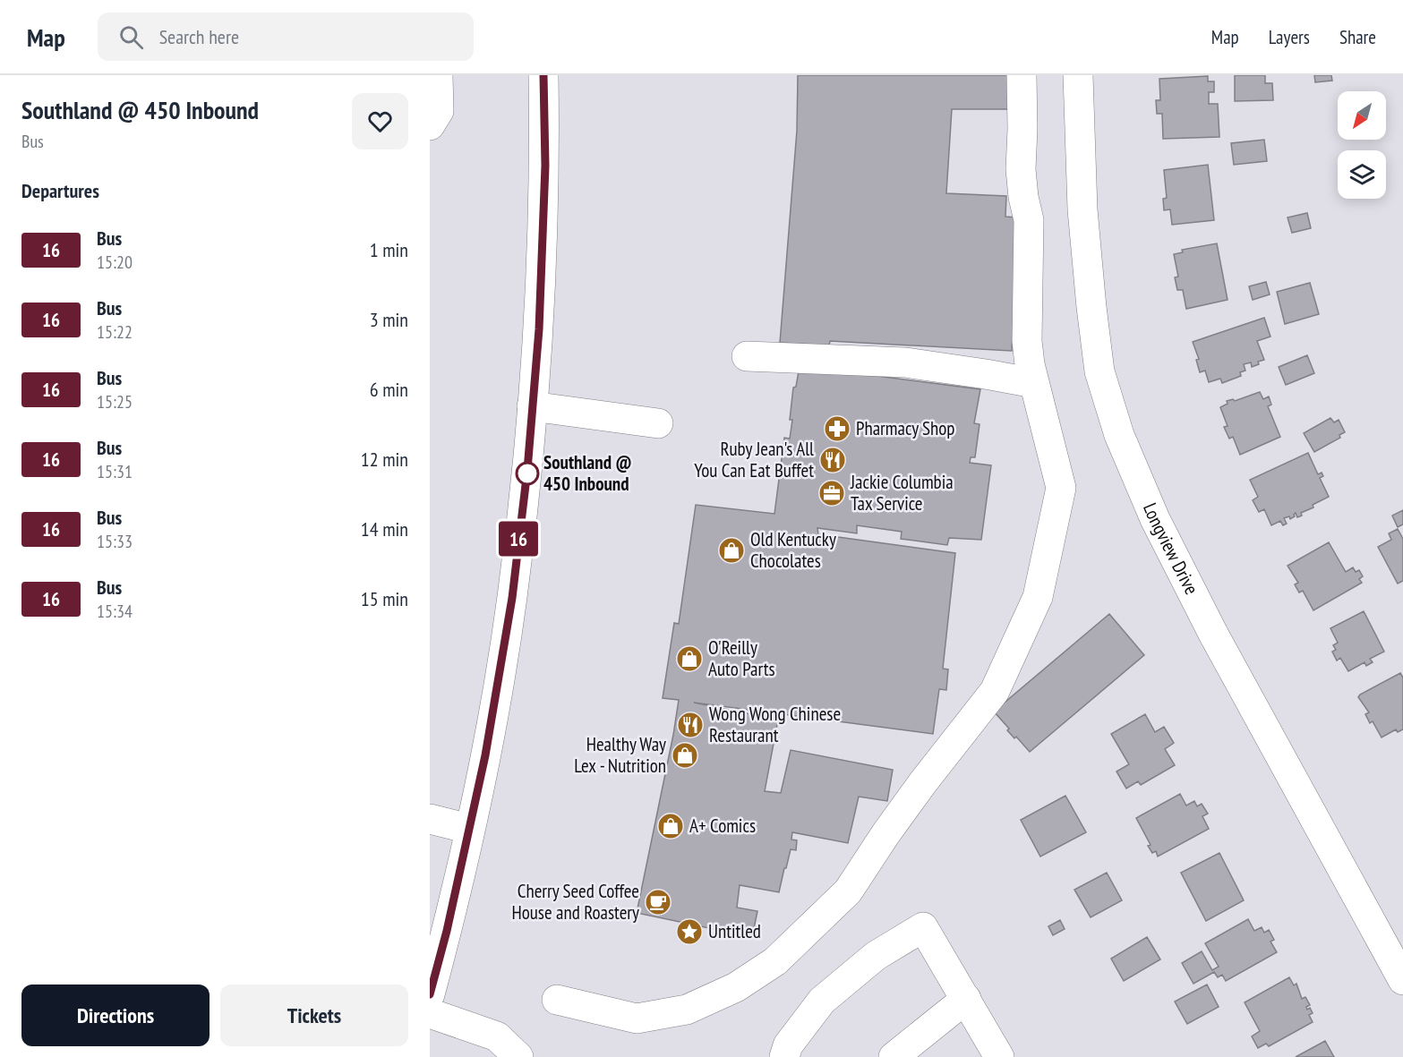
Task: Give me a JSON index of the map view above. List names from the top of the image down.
{
  "streets": {
    "street": ["Longview Drive"]
  },
  "places": {
    "pharmacy": ["Pharmacy Shop"],
    "restaurant": ["Ruby Jean's All You Can Eat Buffet", "Wong Wong Chinese Restaurant"],
    "other": ["Southland @ 450 Inbound"],
    "office": ["Jackie Columbia Tax Service"],
    "shop": [
      "Old Kentucky Chocolates",
      "O'Reilly Auto Parts",
      "Healthy Way Lex - Nutrition",
      "A+ Comics"
    ],
    "cafe": ["Cherry Seed Coffee House and Roastery"],
    "place": ["Untitled"]
  },
  "lines": ["bus line 16"],
  "north": "bottom left",
  "page": {
    "header": "Map",
    "search": "Search here",
    "nav": ["Map", "Layers", "Share"],
    "heading": [
      ["Southland @ 450 Inbound", "Bus"],
      "Departures"
    ],
    "on_map": "16",
    "list": [
      {
        "mark": "16",
        "name": "Bus",
        "note": "15:20",
        "value": "1 min"
      },
      {
        "mark": "16",
        "name": "Bus",
        "note": "15:22",
        "value": "3 min"
      },
      {
        "mark": "16",
        "name": "Bus",
        "note": "15:25",
        "value": "6 min"
      },
      {
        "mark": "16",
        "name": "Bus",
        "note": "15:31",
        "value": "12 min"
      },
      {
        "mark": "16",
        "name": "Bus",
        "note": "15:33",
        "value": "14 min"
      },
      {
        "mark": "16",
        "name": "Bus",
        "note": "15:34",
        "value": "15 min"
      }
    ],
    "buttons": ["Directions", "Tickets"]
  }
}
